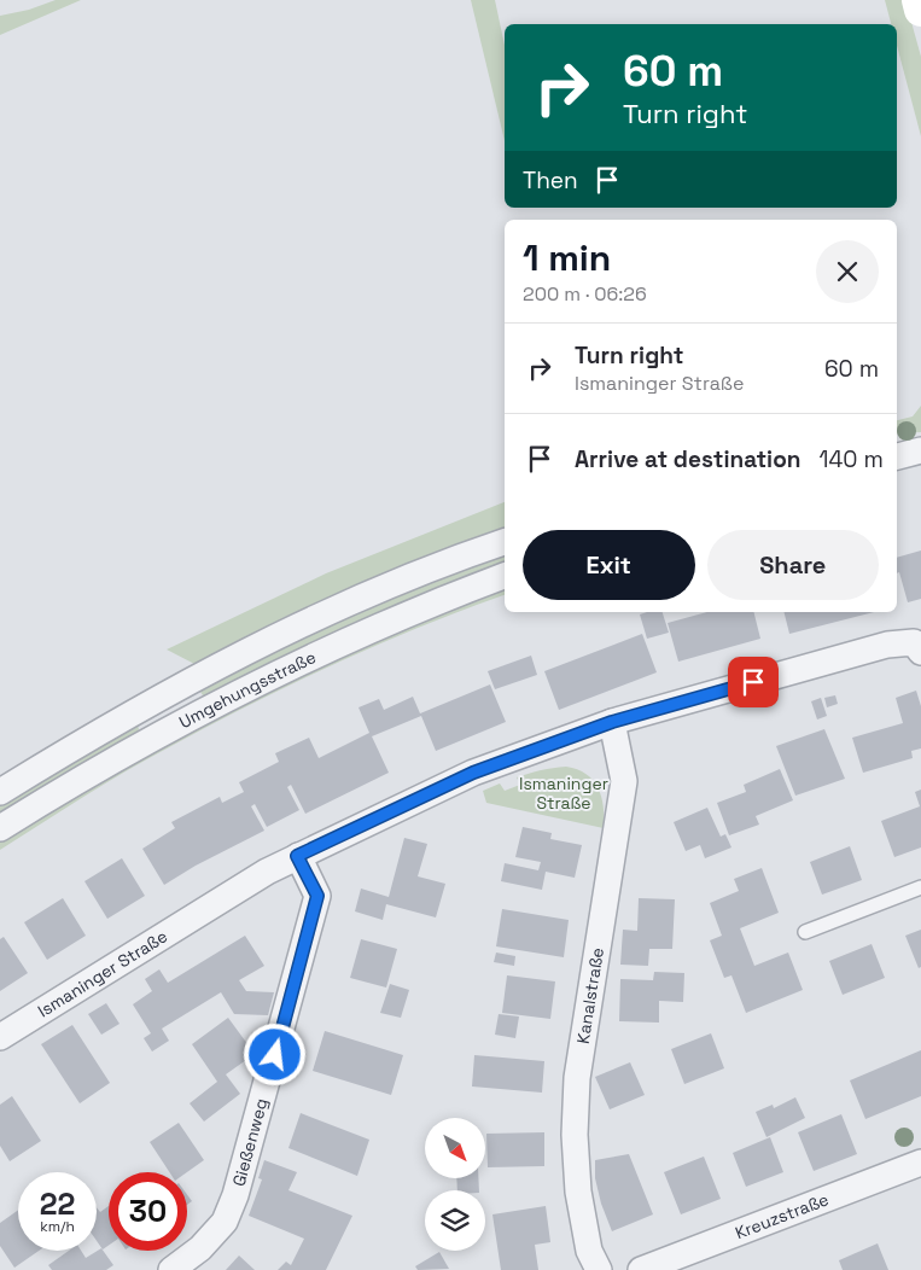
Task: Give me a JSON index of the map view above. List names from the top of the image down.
{
  "streets": {
    "street": [
      "Umgehungsstraße",
      "Ismaninger Straße",
      "Kanalstraße",
      "Gießenweg",
      "Kreuzstraße"
    ]
  },
  "crossings": [
    ["Ismaninger Straße", "Kanalstraße"],
    ["Ismaninger Straße", "Gießenweg"]
  ],
  "parks": ["Ismaninger Straße"],
  "north": "bottom right",
  "page": {
    "turn": ["60 m", "Turn right"],
    "then": "Then",
    "heading": ["1 min", "200 m · 06:26"],
    "list": [
      {
        "name": "Turn right",
        "note": "Ismaninger Straße",
        "value": "60 m"
      },
      {
        "name": "Arrive at destination",
        "value": "140 m"
      }
    ],
    "buttons": ["Exit", "Share"],
    "speed": "22 km/h",
    "limit": "30"
  }
}
